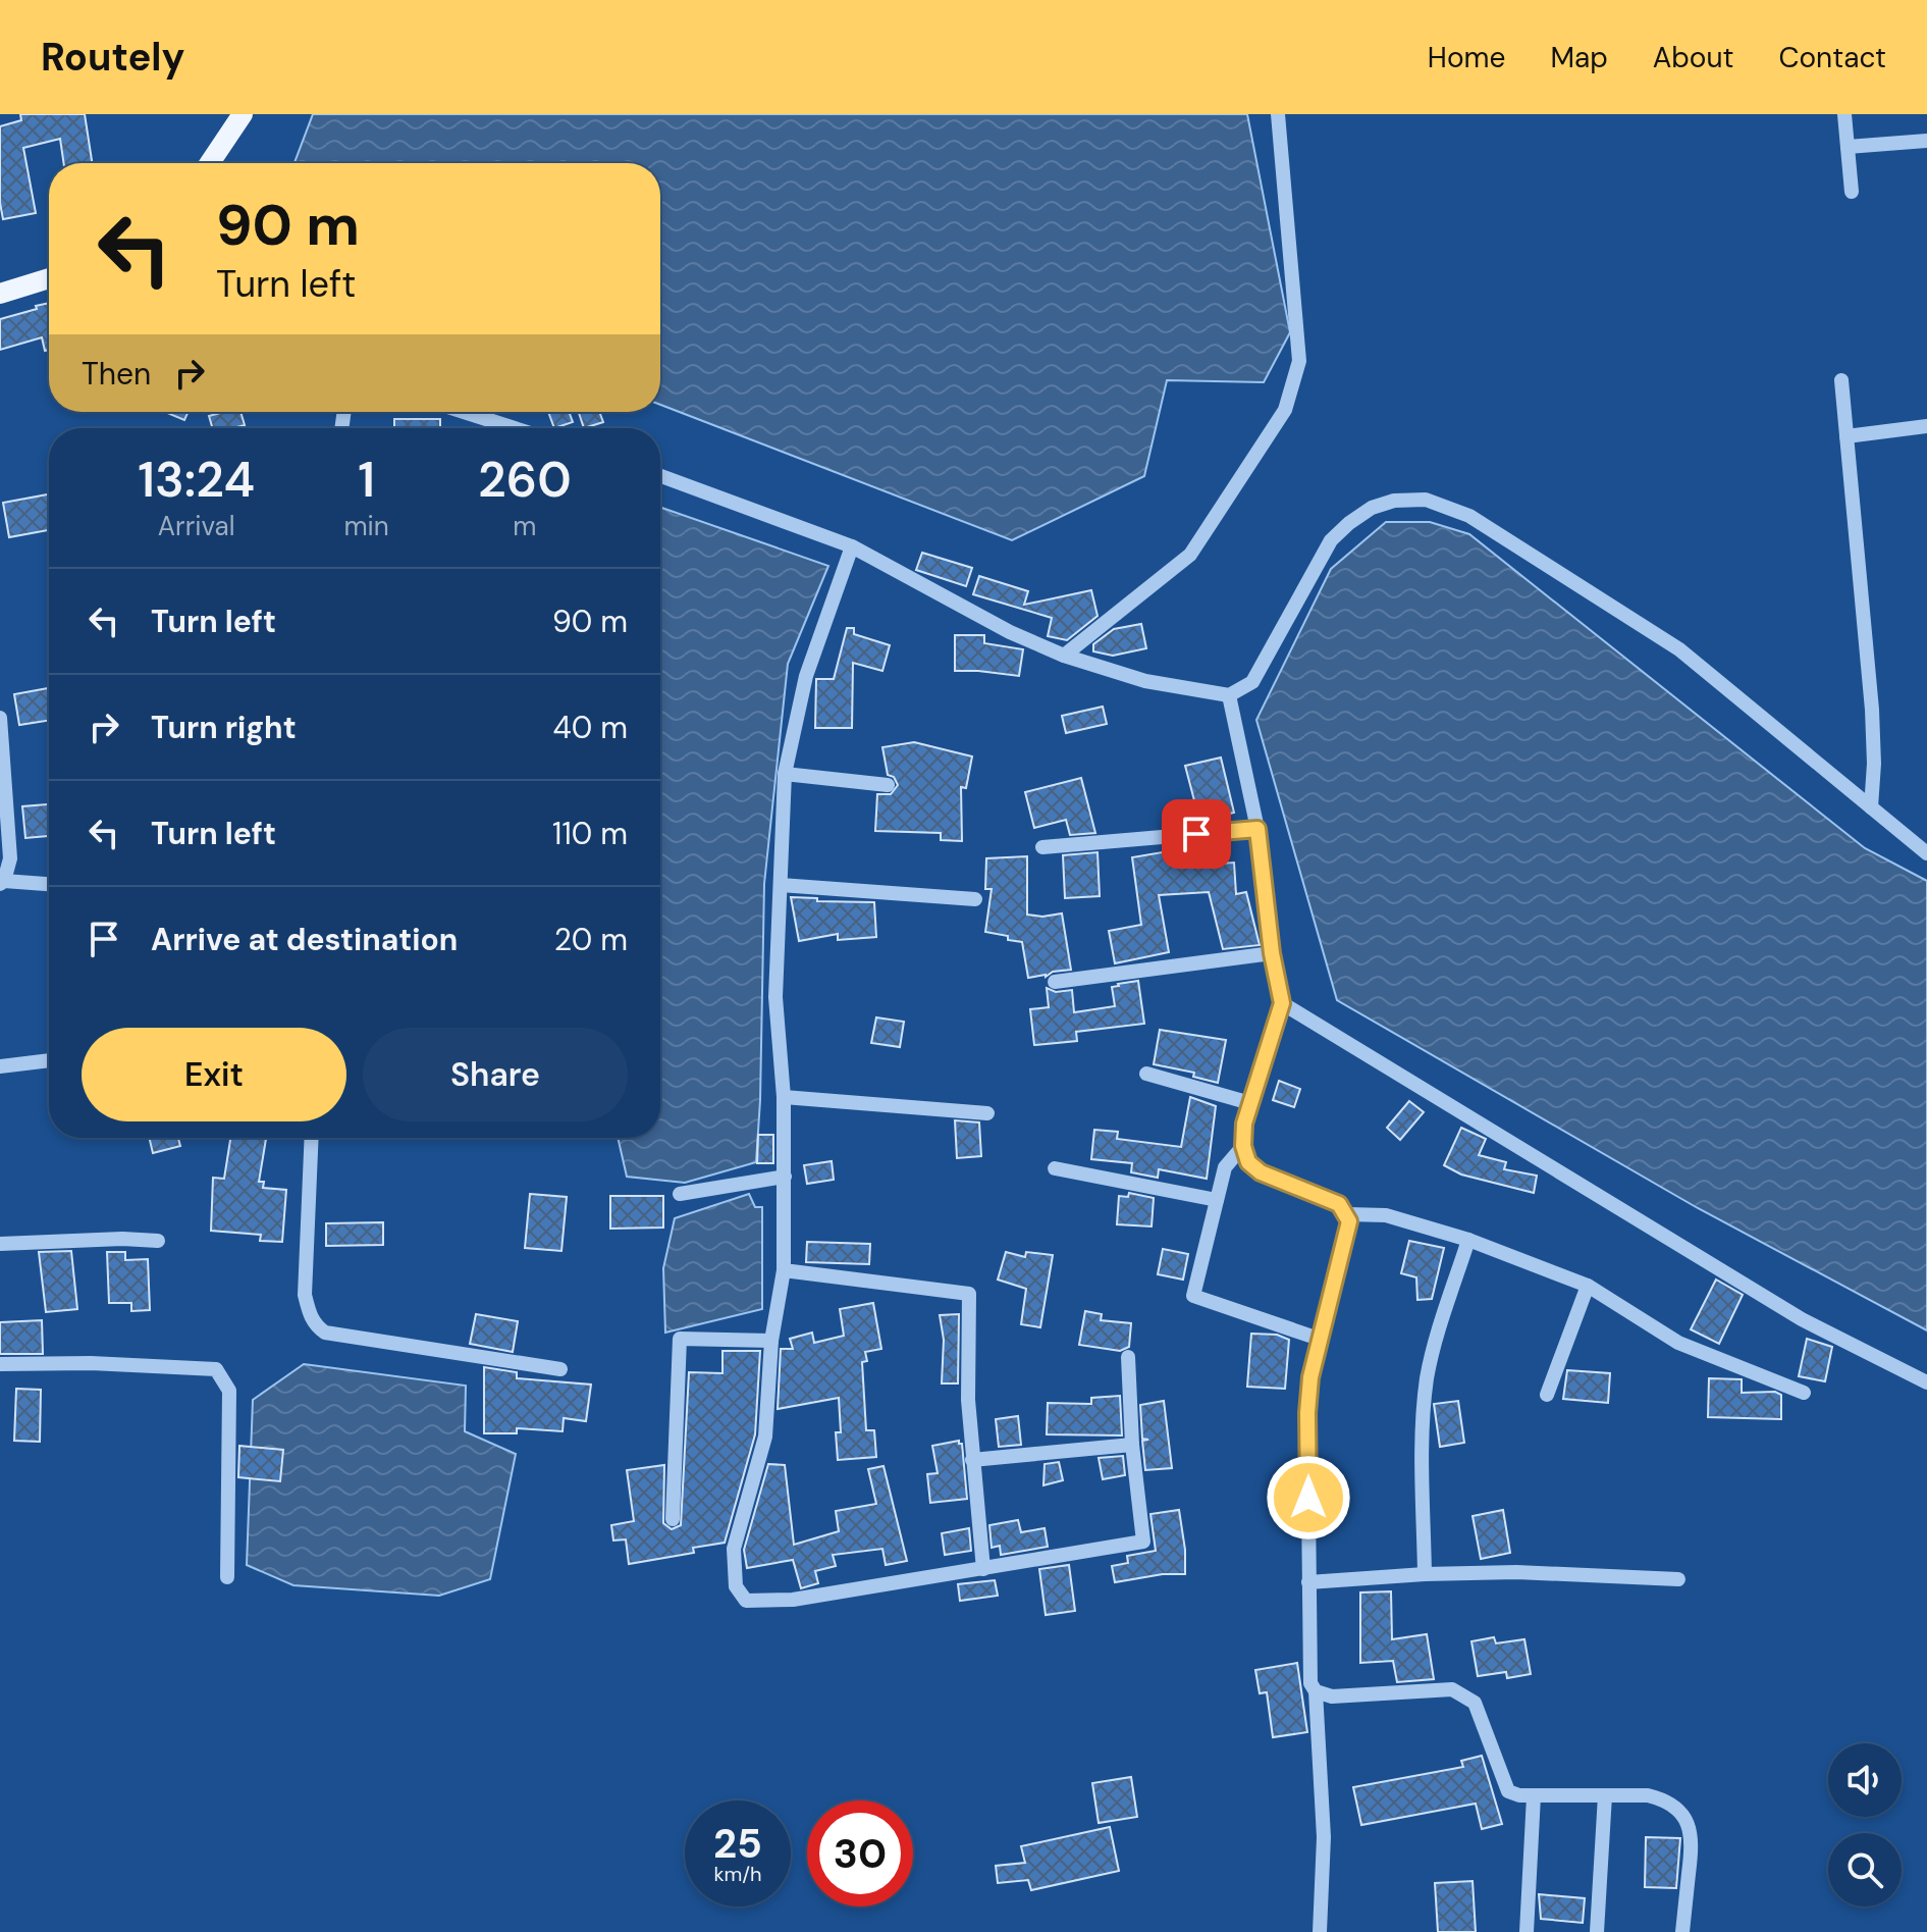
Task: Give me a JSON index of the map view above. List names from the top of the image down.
{
  "page": {
    "header": "Routely",
    "nav": [
      "Home",
      "Map",
      "About",
      "Contact"
    ],
    "turn": ["90 m", "Turn left"],
    "then": "Then",
    "eta": [
      "13:24",
      "Arrival",
      "1",
      "min",
      "260",
      "m"
    ],
    "list": [
      {
        "name": "Turn left",
        "value": "90 m"
      },
      {
        "name": "Turn right",
        "value": "40 m"
      },
      {
        "name": "Turn left",
        "value": "110 m"
      },
      {
        "name": "Arrive at destination",
        "value": "20 m"
      }
    ],
    "buttons": ["Exit", "Share"],
    "speed": "25 km/h",
    "limit": "30"
  }
}
